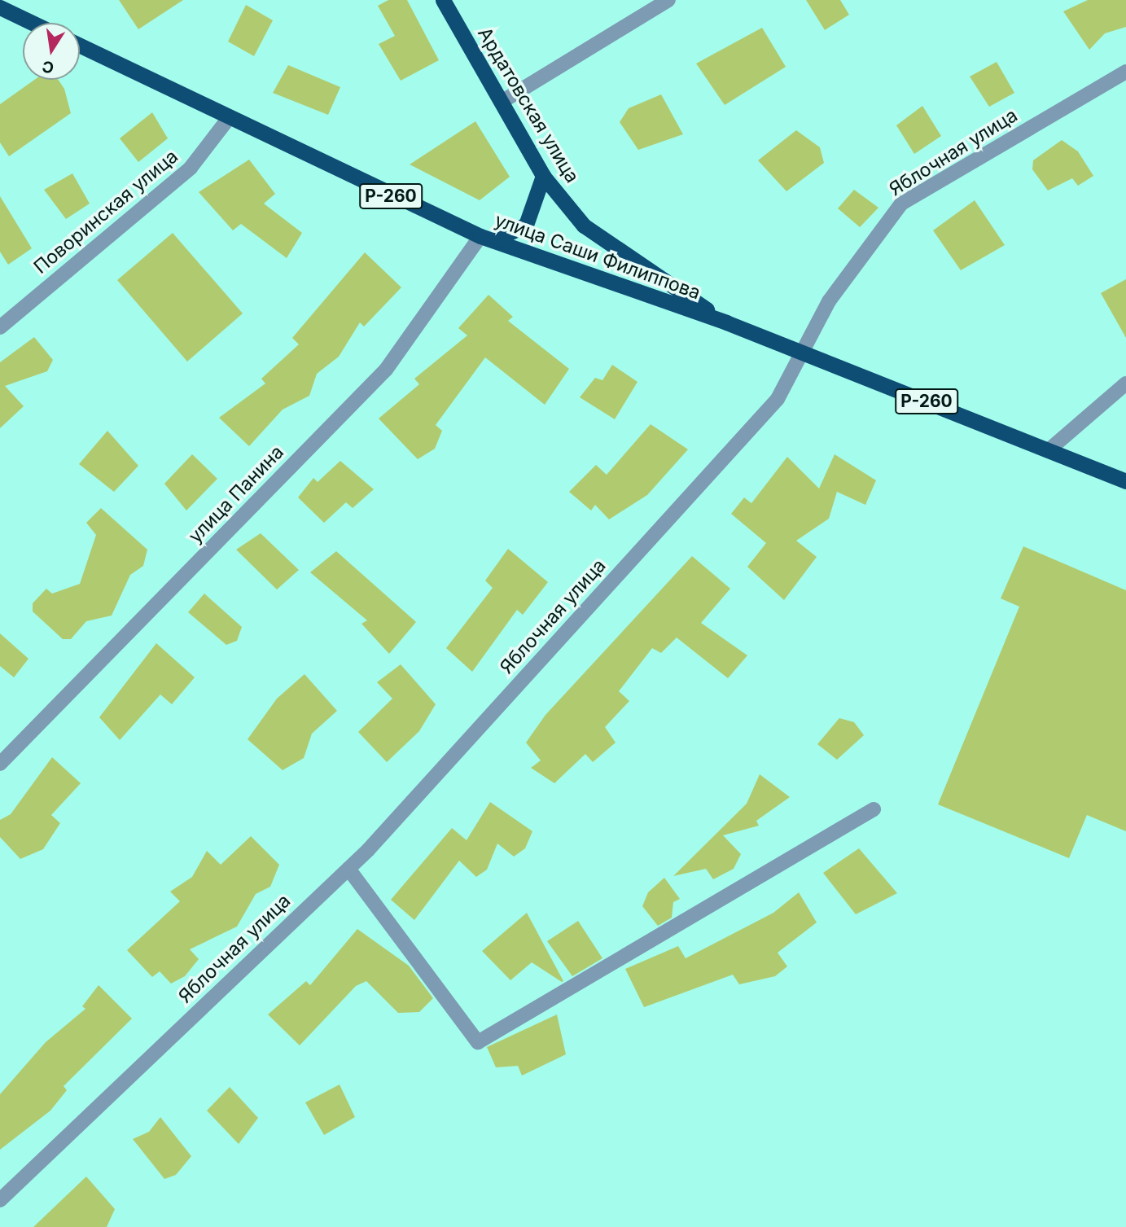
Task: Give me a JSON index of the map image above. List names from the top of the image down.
{
  "streets": {
    "highway": ["Ардатовская улица", "Р-260", "улица Саши Филиппова"],
    "street": ["Яблочная улица", "Поворинская улица", "улица Панина"]
  },
  "crossings": [
    ["Ардатовская улица", "улица Саши Филиппова"],
    ["Яблочная улица", "улица Саши Филиппова"],
    ["Поворинская улица", "улица Саши Филиппова"],
    ["улица Саши Филиппова", "улица Панина"]
  ],
  "north": "bottom"
}
